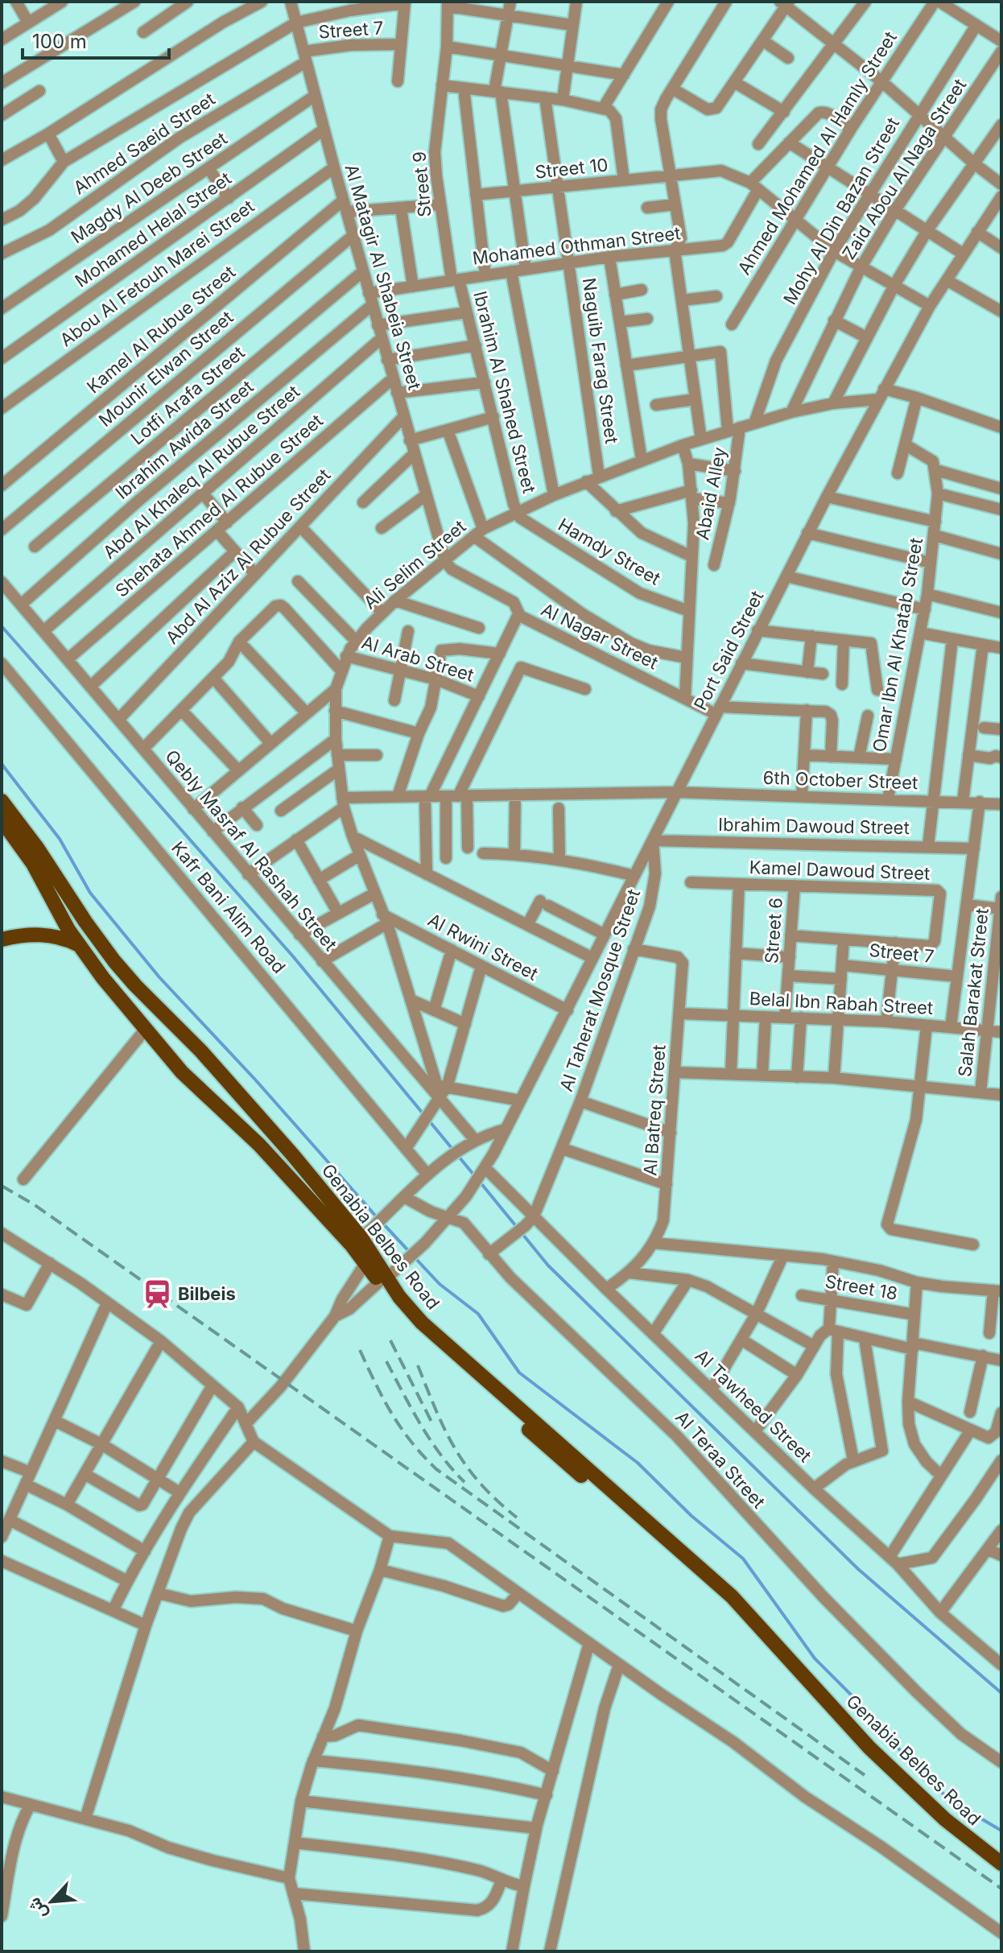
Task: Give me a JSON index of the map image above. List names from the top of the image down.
{
  "streets": {
    "main road": ["Genabia Belbes Road"],
    "street": [
      "Street 7",
      "Ahmed Saeid Street",
      "Ahmed Mohamed Al Hamly Street",
      "Street 10",
      "Zaid Abou Al Naga Street",
      "Street 9",
      "Magdy Al Deeb Street",
      "Mohy Al Din Bazan Street",
      "Mohamed Helal Street",
      "Mohamed Othman Street",
      "Abou Al Fetouh Marei Street",
      "Al Matagir Al Shabeia Street",
      "Kamel Al Rubue Street",
      "Naguib Farag Street",
      "Mounir Elwan Street",
      "Ibrahim Al Shahed Street",
      "Lotfi Arafa Street",
      "Ibrahim Awida Street",
      "Abd Al Khaleq Al Rubue Street",
      "Abaid Alley",
      "Shehata Ahmed Al Rubue Street",
      "Hamdy Street",
      "Abd Al Aziz Al Rubue Street",
      "Ali Selim Street",
      "Al Nagar Street",
      "Omar Ibn Al Khatab Street",
      "Port Said Street",
      "Al Arab Street",
      "6th October Street",
      "Ibrahim Dawoud Street",
      "Qebly Masraf Al Rashah Street",
      "Kamel Dawoud Street",
      "Kafr Bani Alim Road",
      "Street 6",
      "Al Rwini Street",
      "Al Taherat Mosque Street",
      "Salah Barakat Street",
      "Belal Ibn Rabah Street",
      "Al Batreq Street",
      "Street 18",
      "Al Tawheed Street",
      "Al Teraa Street"
    ]
  },
  "crossings": [
    ["Street 7", "Ahmed Saeid Street"],
    ["Street 7", "Al Matagir Al Shabeia Street"],
    ["Ahmed Saeid Street", "Al Matagir Al Shabeia Street"],
    ["Ahmed Mohamed Al Hamly Street", "Street 10"],
    ["Street 10", "Zaid Abou Al Naga Street"],
    ["Street 10", "Mohy Al Din Bazan Street"],
    ["Street 10", "Mohamed Othman Street"],
    ["Street 10", "Naguib Farag Street"],
    ["Street 10", "Port Said Street"],
    ["Zaid Abou Al Naga Street", "Ali Selim Street"],
    ["Street 9", "Mohamed Othman Street"],
    ["Street 9", "Ibrahim Al Shahed Street"],
    ["Magdy Al Deeb Street", "Al Matagir Al Shabeia Street"],
    ["Mohy Al Din Bazan Street", "Ali Selim Street"],
    ["Mohamed Helal Street", "Al Matagir Al Shabeia Street"],
    ["Mohamed Othman Street", "Al Matagir Al Shabeia Street"],
    ["Mohamed Othman Street", "Naguib Farag Street"],
    ["Mohamed Othman Street", "Ibrahim Al Shahed Street"],
    ["Mohamed Othman Street", "Ibrahim Awida Street"],
    ["Abou Al Fetouh Marei Street", "Al Matagir Al Shabeia Street"],
    ["Al Matagir Al Shabeia Street", "Kamel Al Rubue Street"],
    ["Al Matagir Al Shabeia Street", "Mounir Elwan Street"],
    ["Al Matagir Al Shabeia Street", "Lotfi Arafa Street"],
    ["Al Matagir Al Shabeia Street", "Ibrahim Awida Street"],
    ["Al Matagir Al Shabeia Street", "Abd Al Khaleq Al Rubue Street"],
    ["Al Matagir Al Shabeia Street", "Shehata Ahmed Al Rubue Street"],
    ["Al Matagir Al Shabeia Street", "Abd Al Aziz Al Rubue Street"],
    ["Al Matagir Al Shabeia Street", "Ali Selim Street"],
    ["Al Matagir Al Shabeia Street", "Al Nagar Street"],
    ["Naguib Farag Street", "Ali Selim Street"],
    ["Ibrahim Al Shahed Street", "Hamdy Street"],
    ["Ibrahim Al Shahed Street", "Ali Selim Street"],
    ["Ibrahim Awida Street", "Qebly Masraf Al Rashah Street"],
    ["Abd Al Khaleq Al Rubue Street", "Qebly Masraf Al Rashah Street"],
    ["Abaid Alley", "Ali Selim Street"],
    ["Shehata Ahmed Al Rubue Street", "Qebly Masraf Al Rashah Street"],
    ["Hamdy Street", "Ali Selim Street"],
    ["Abd Al Aziz Al Rubue Street", "Qebly Masraf Al Rashah Street"],
    ["Ali Selim Street", "Al Nagar Street"],
    ["Ali Selim Street", "Port Said Street"],
    ["Ali Selim Street", "Al Arab Street"],
    ["Ali Selim Street", "6th October Street"],
    ["Ali Selim Street", "Qebly Masraf Al Rashah Street"],
    ["Ali Selim Street", "Al Rwini Street"],
    ["Al Nagar Street", "Port Said Street"],
    ["Omar Ibn Al Khatab Street", "6th October Street"],
    ["Port Said Street", "6th October Street"],
    ["Port Said Street", "Ibrahim Dawoud Street"],
    ["Port Said Street", "Al Rwini Street"],
    ["Port Said Street", "Al Taherat Mosque Street"],
    ["Port Said Street", "Genabia Belbes Road"],
    ["Port Said Street", "Al Tawheed Street"],
    ["Port Said Street", "Al Teraa Street"],
    ["Ibrahim Dawoud Street", "Al Taherat Mosque Street"],
    ["Kamel Dawoud Street", "Street 6"],
    ["Street 6", "Belal Ibn Rabah Street"],
    ["Al Taherat Mosque Street", "Al Batreq Street"],
    ["Al Taherat Mosque Street", "Al Tawheed Street"],
    ["Al Taherat Mosque Street", "Al Teraa Street"],
    ["Salah Barakat Street", "Belal Ibn Rabah Street"],
    ["Belal Ibn Rabah Street", "Al Batreq Street"],
    ["Al Batreq Street", "Al Tawheed Street"]
  ],
  "places": {
    "station": ["Bilbeis"]
  },
  "scale_bar": "100 m",
  "north": "bottom left"
}
